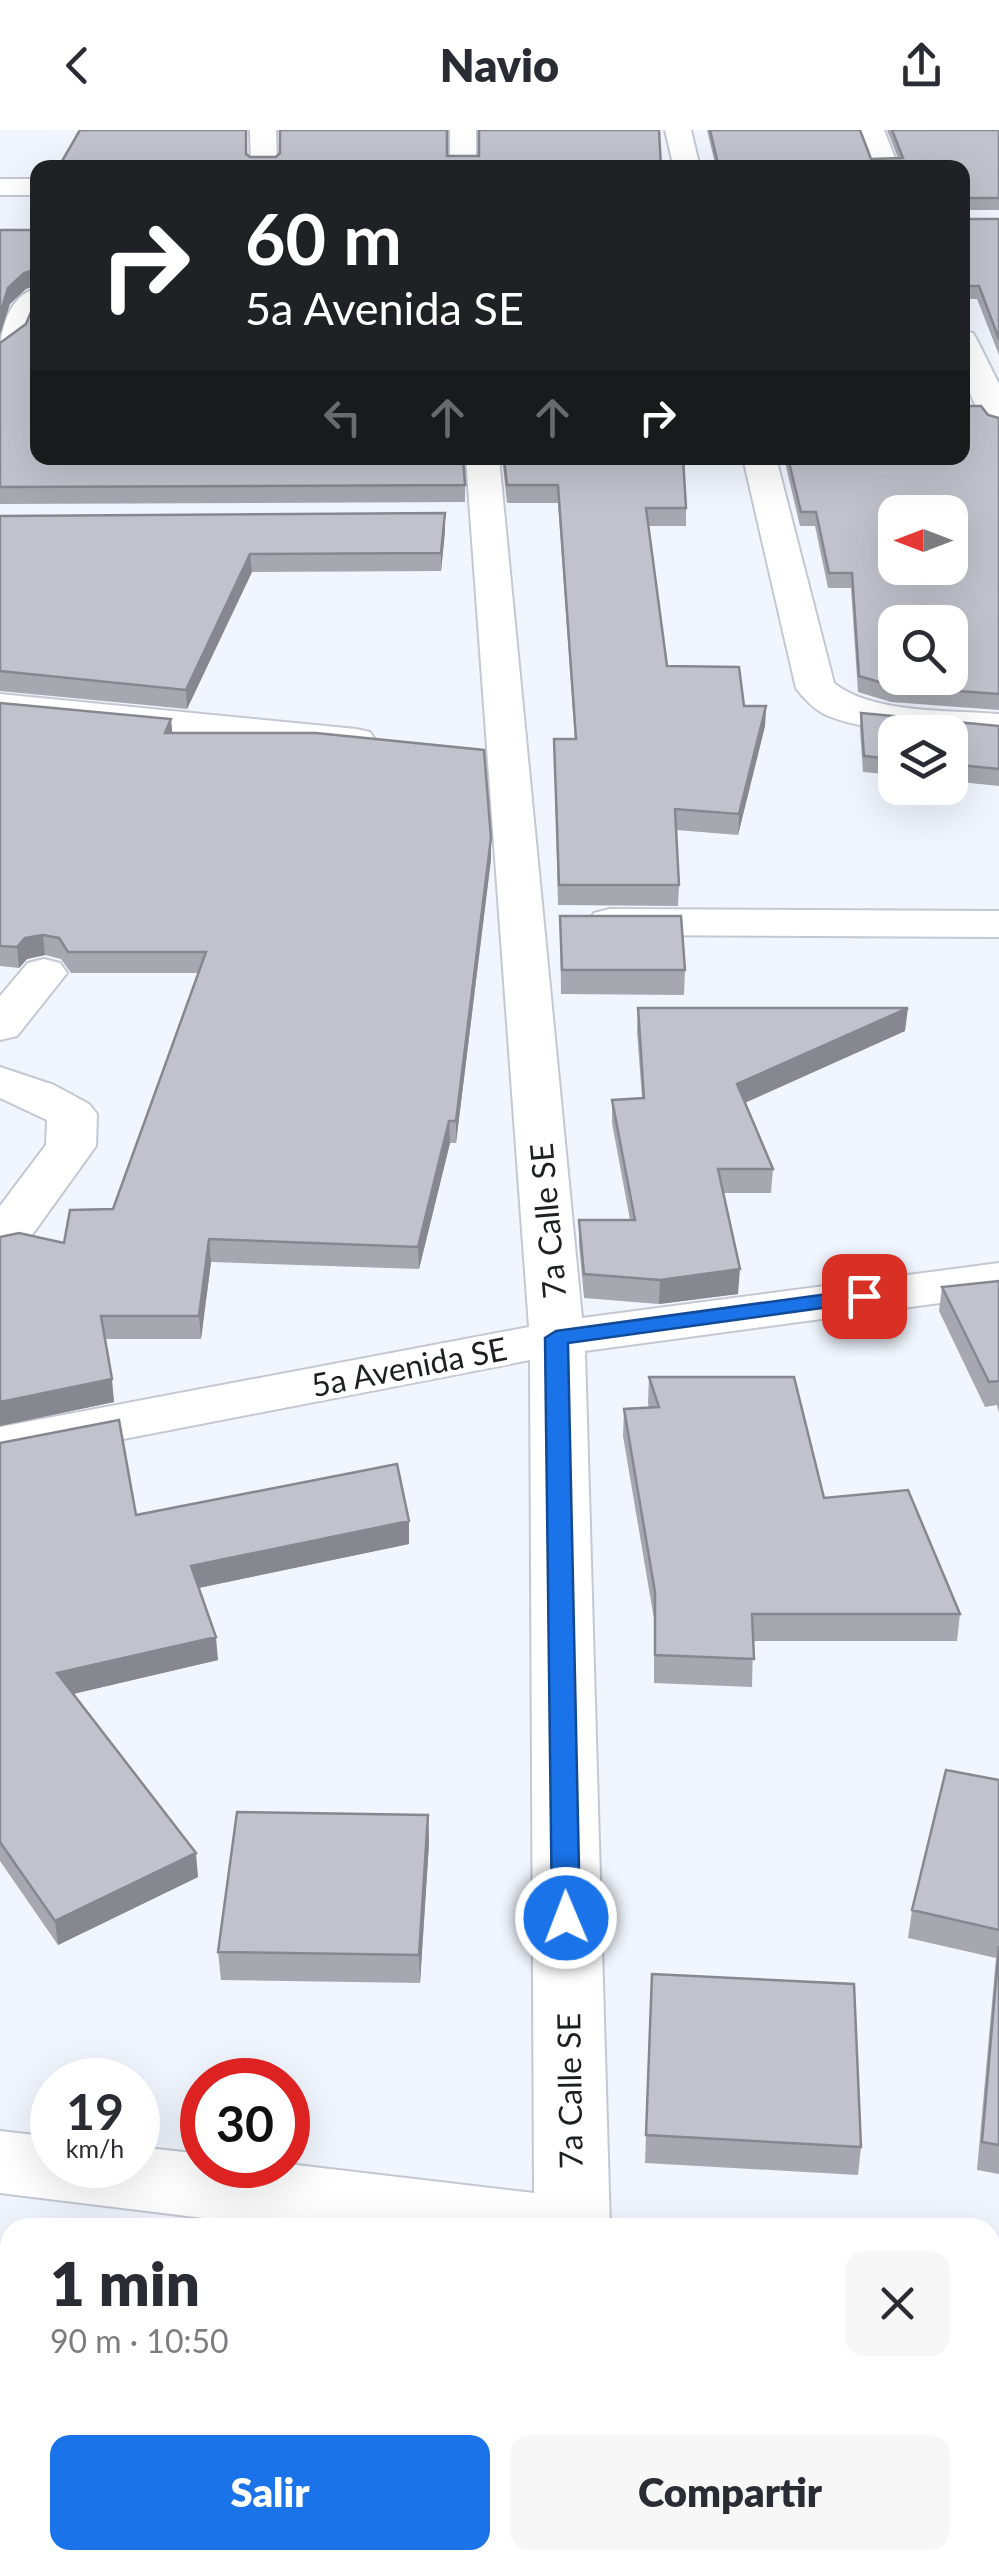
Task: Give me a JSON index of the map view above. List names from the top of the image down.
{
  "streets": {
    "street": ["7a Calle SE", "5a Avenida SE"]
  },
  "crossings": [
    ["7a Calle SE", "5a Avenida SE"]
  ],
  "north": "left",
  "page": {
    "header": "Navio",
    "turn": ["60 m", "5a Avenida SE"],
    "speed": "19 km/h",
    "limit": "30",
    "heading": ["1 min", "90 m · 10:50"],
    "buttons": ["Salir", "Compartir"]
  }
}
